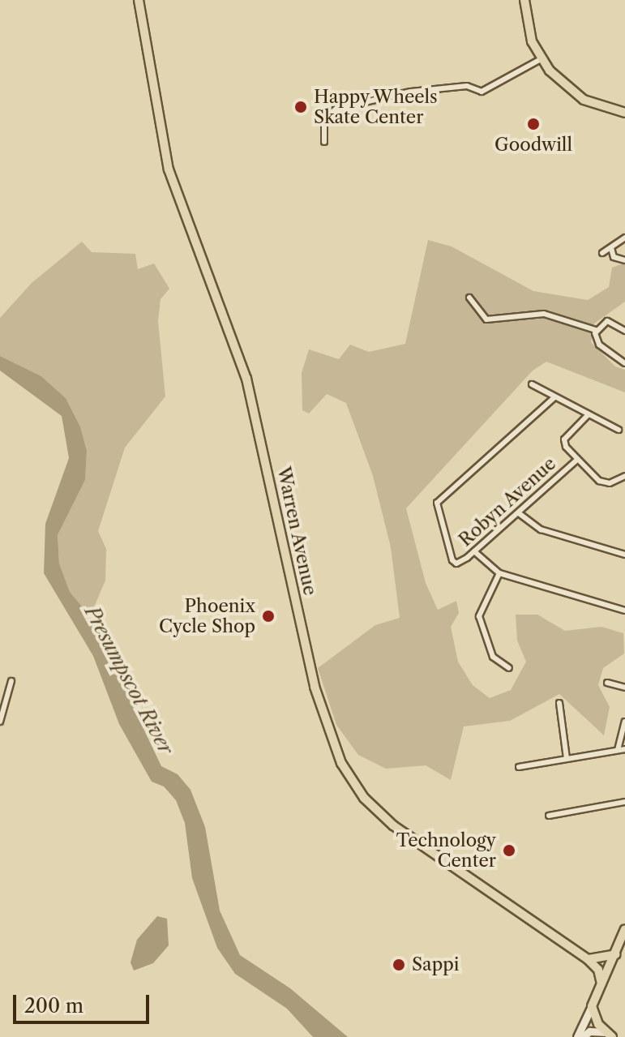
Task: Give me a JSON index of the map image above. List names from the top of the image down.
{
  "streets": {
    "main road": ["Warren Avenue"],
    "street": ["Robyn Avenue"]
  },
  "water": ["Presumpscot River"],
  "places": [
    "Happy Wheels Skate Center",
    "Goodwill",
    "Phoenix Cycle Shop",
    "Technology Center",
    "Sappi"
  ],
  "scale_bar": "200 m"
}
